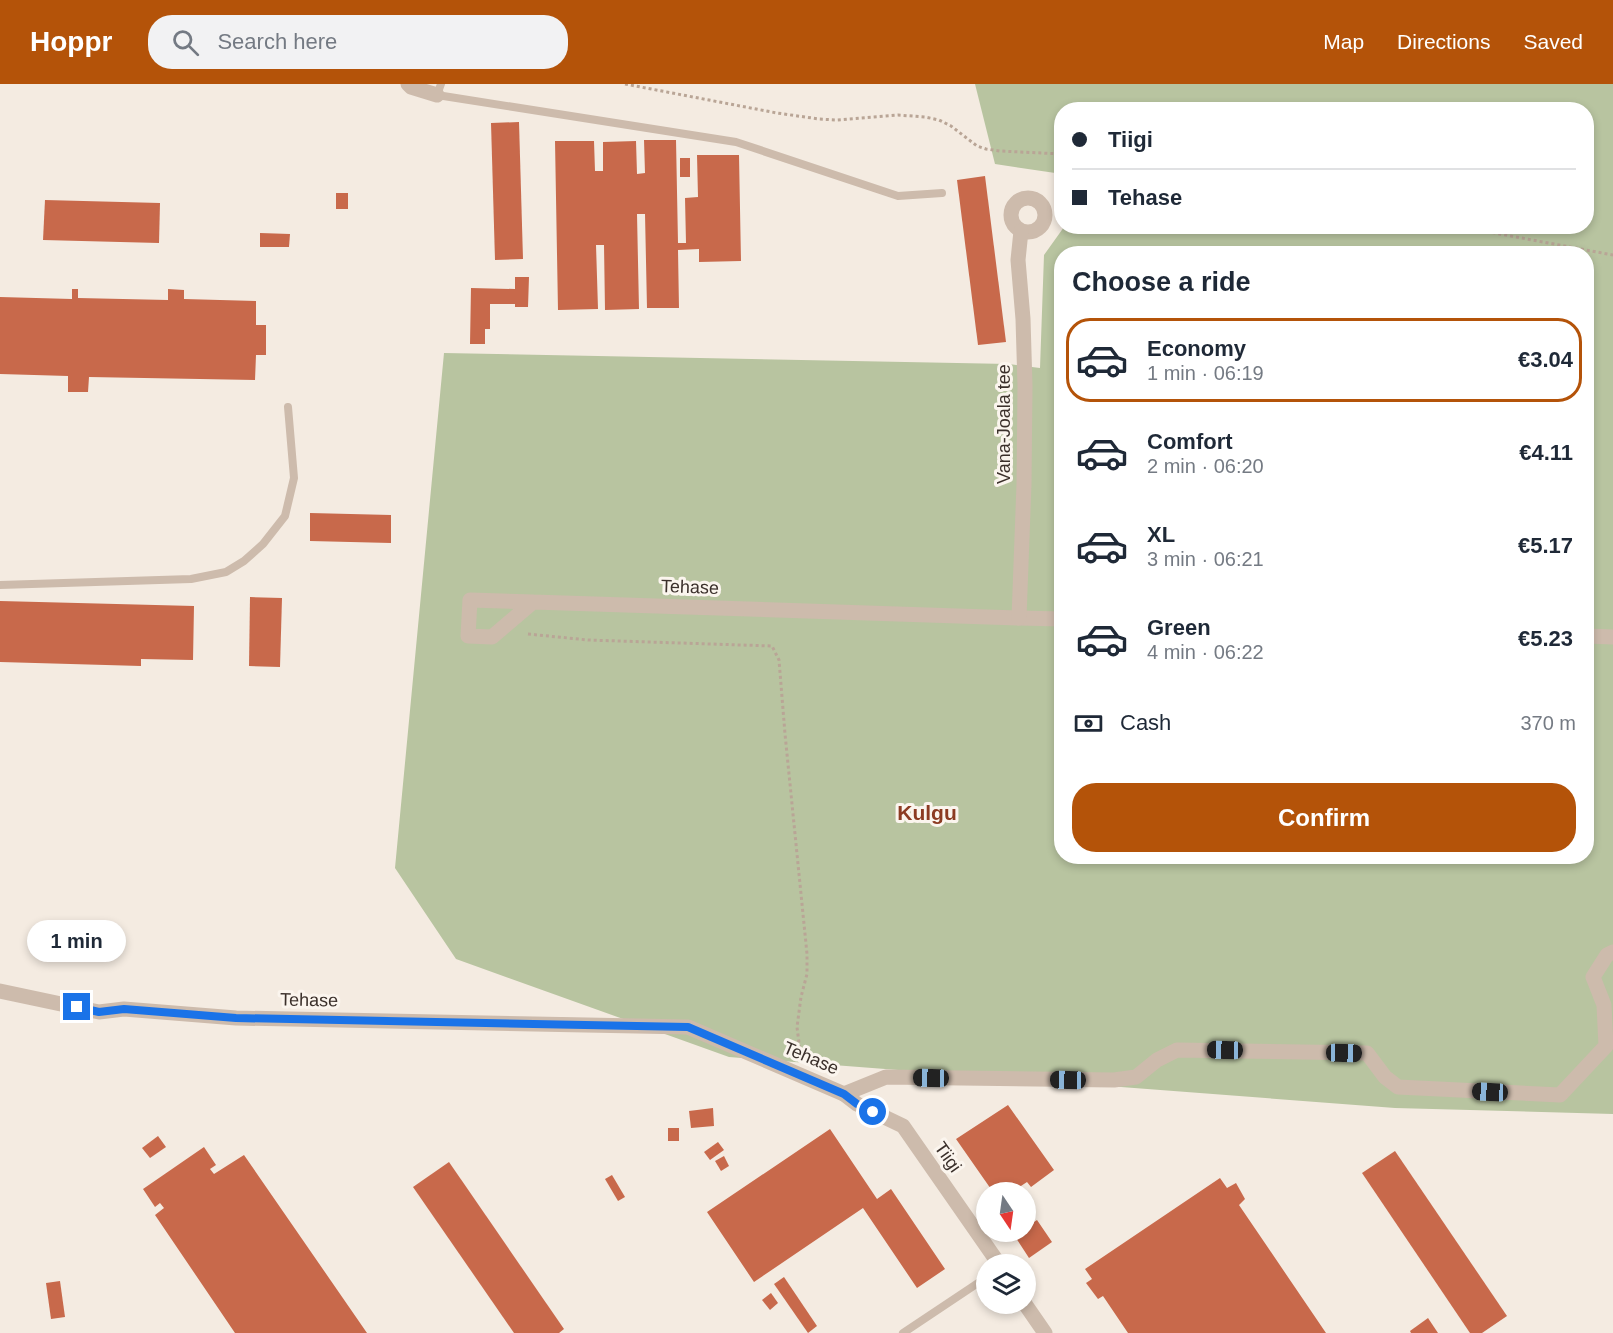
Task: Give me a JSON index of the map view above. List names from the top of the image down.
{
  "streets": {
    "street": ["Vana-Joala tee", "Tehase", "Tiigi"]
  },
  "crossings": [
    ["Vana-Joala tee", "Tehase"],
    ["Tehase", "Tiigi"]
  ],
  "districts": ["Kulgu"],
  "north": "bottom",
  "page": {
    "header": "Hoppr",
    "search": "Search here",
    "nav": ["Map", "Directions", "Saved"],
    "banner": ["Tiigi", "Tehase"],
    "heading": "Choose a ride",
    "list": [
      {
        "name": "Economy",
        "note": "1 min · 06:19",
        "value": "€3.04"
      },
      {
        "name": "Comfort",
        "note": "2 min · 06:20",
        "value": "€4.11"
      },
      {
        "name": "XL",
        "note": "3 min · 06:21",
        "value": "€5.17"
      },
      {
        "name": "Green",
        "note": "4 min · 06:22",
        "value": "€5.23"
      }
    ],
    "pay": ["Cash", "370 m"],
    "buttons": "Confirm",
    "bubble": "1 min"
  }
}
